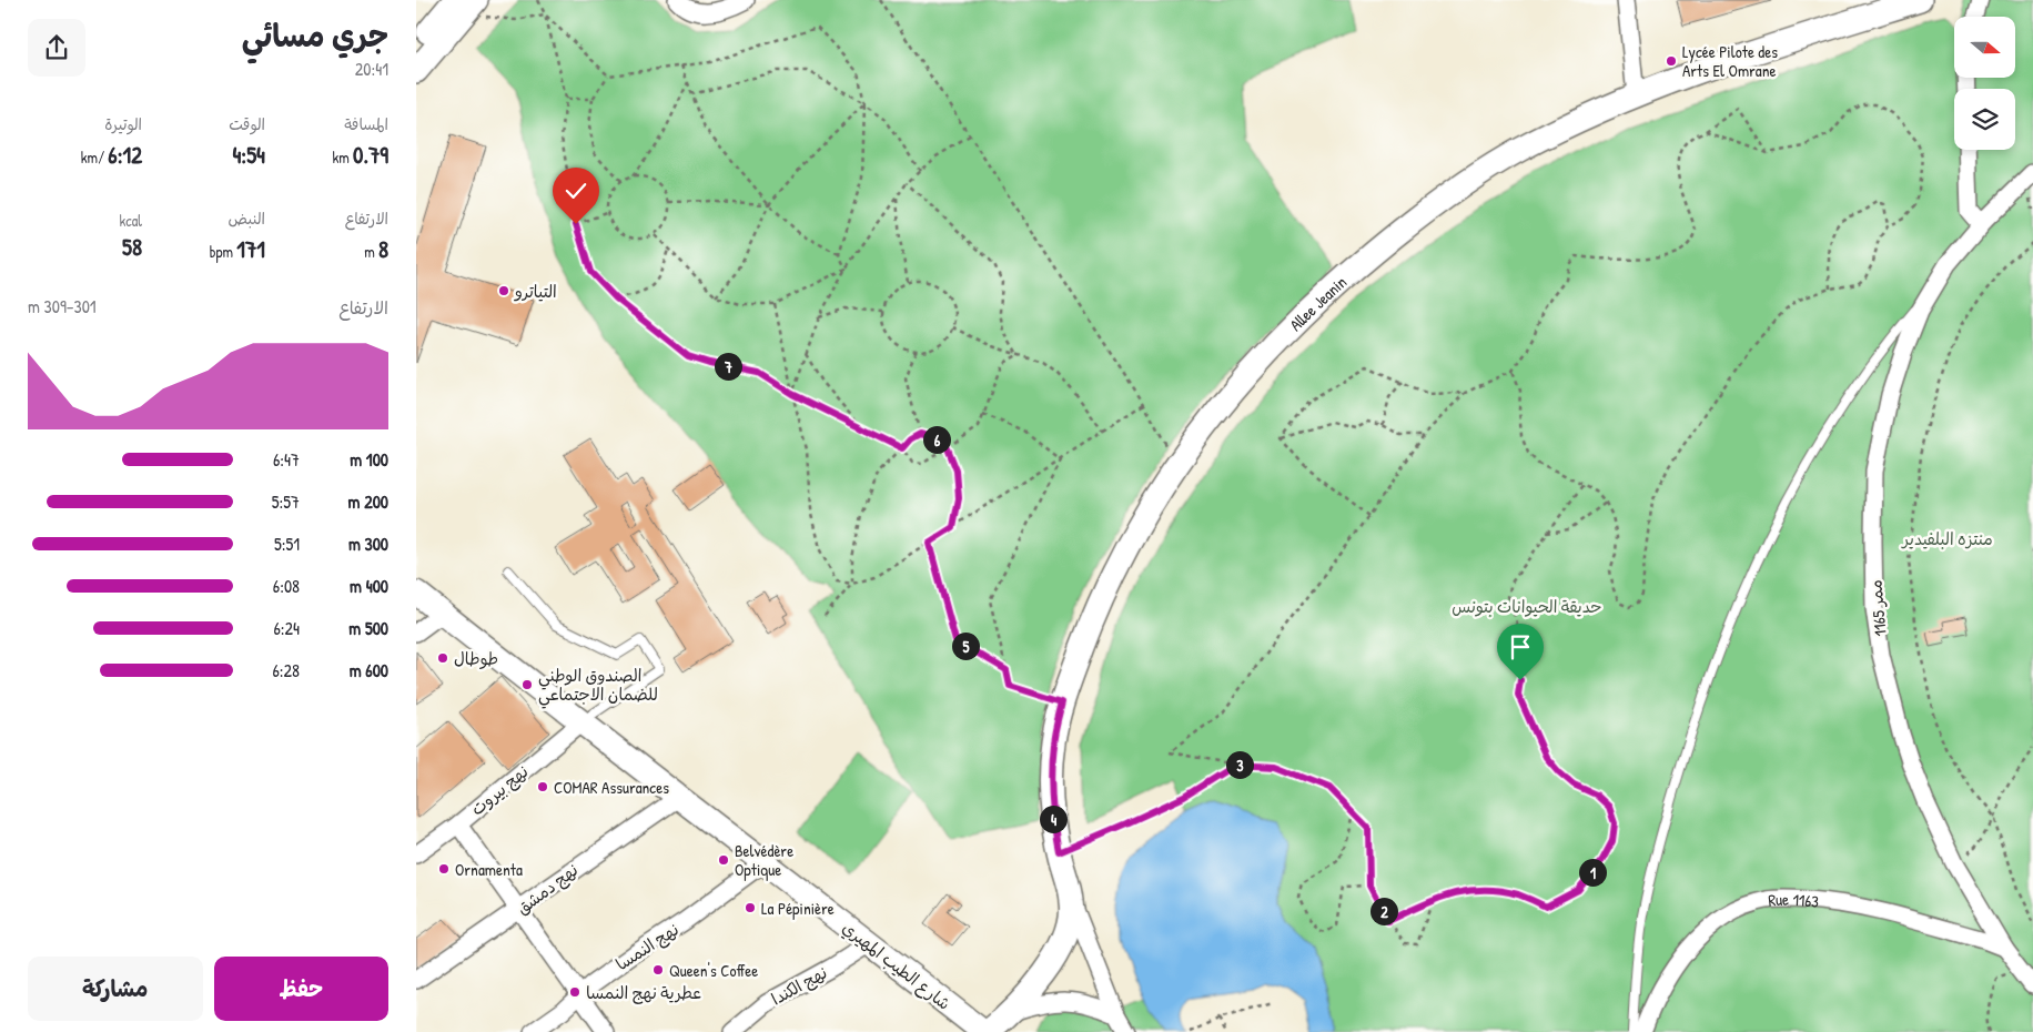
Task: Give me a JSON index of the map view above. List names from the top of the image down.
{
  "streets": {
    "street": [
      "Allee Jeanin",
      "ممر 1165",
      "نهج بيروت",
      "نهج دمشق",
      "Rue 1163",
      "نهج النمسا",
      "شارع الطيب المهيري",
      "نهج الكندا"
    ]
  },
  "crossings": [
    ["ممر 1165", "Rue 1163"],
    ["نهج بيروت", "شارع الطيب المهيري"],
    ["نهج دمشق", "شارع الطيب المهيري"],
    ["نهج النمسا", "شارع الطيب المهيري"],
    ["شارع الطيب المهيري", "نهج الكندا"]
  ],
  "parks": ["منتزه البلفيدير", "حديقة الحيوانات بتونس"],
  "places": [
    "Lycée Pilote des Arts El Omrane",
    "التياترو",
    "طوطال",
    "الصندوق الوطني للضمان الاجتماعي",
    "COMAR Assurances",
    "Belvédère Optique",
    "Ornamenta",
    "La Pépinière",
    "Queen's Coffee",
    "عطرية نهج النمسا"
  ],
  "north": "right",
  "page": {
    "heading": ["جري مسائي", "20:41"],
    "stats": [
      ["المسافة", "0.79 km"],
      ["الوقت", "4:54"],
      ["الوتيرة", "6:12 /km"],
      ["الارتفاع", "8 m"],
      ["النبض", "171 bpm"],
      ["kcal", "58"]
    ],
    "chart": ["الارتفاع", "301–309 m"],
    "pins": [
      "7",
      "6",
      "5",
      "3",
      "4",
      "1",
      "2"
    ],
    "list": [
      {
        "name": "100 m",
        "note": "6:47"
      },
      {
        "name": "200 m",
        "note": "5:57"
      },
      {
        "name": "300 m",
        "note": "5:51"
      },
      {
        "name": "400 m",
        "note": "6:08"
      },
      {
        "name": "500 m",
        "note": "6:24"
      },
      {
        "name": "600 m",
        "note": "6:28"
      }
    ],
    "buttons": ["حفظ", "مشاركة"]
  }
}
